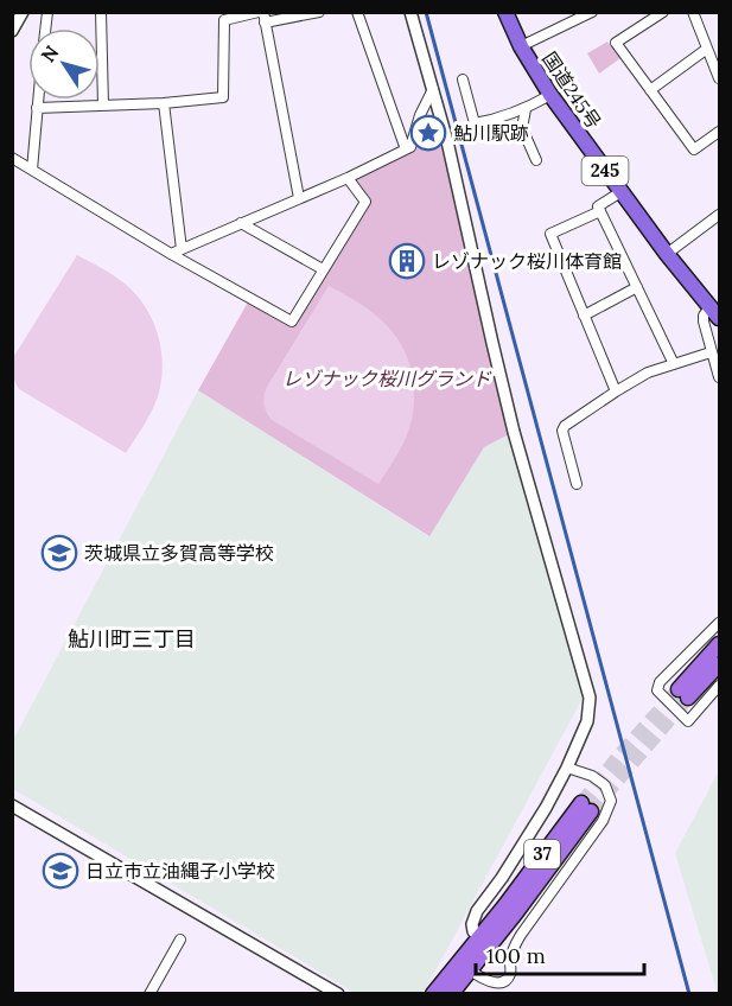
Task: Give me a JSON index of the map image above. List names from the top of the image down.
{
  "streets": {
    "highway": ["国道245号", "245"],
    "main road": ["37"]
  },
  "districts": ["鮎川町三丁目"],
  "parks": ["レゾナック桜川グランド"],
  "places": {
    "place": ["鮎川駅跡"],
    "building": ["レゾナック桜川体育館"],
    "school or university": ["茨城県立多賀高等学校", "日立市立油縄子小学校"]
  },
  "scale_bar": "100 m",
  "north": "top left"
}
